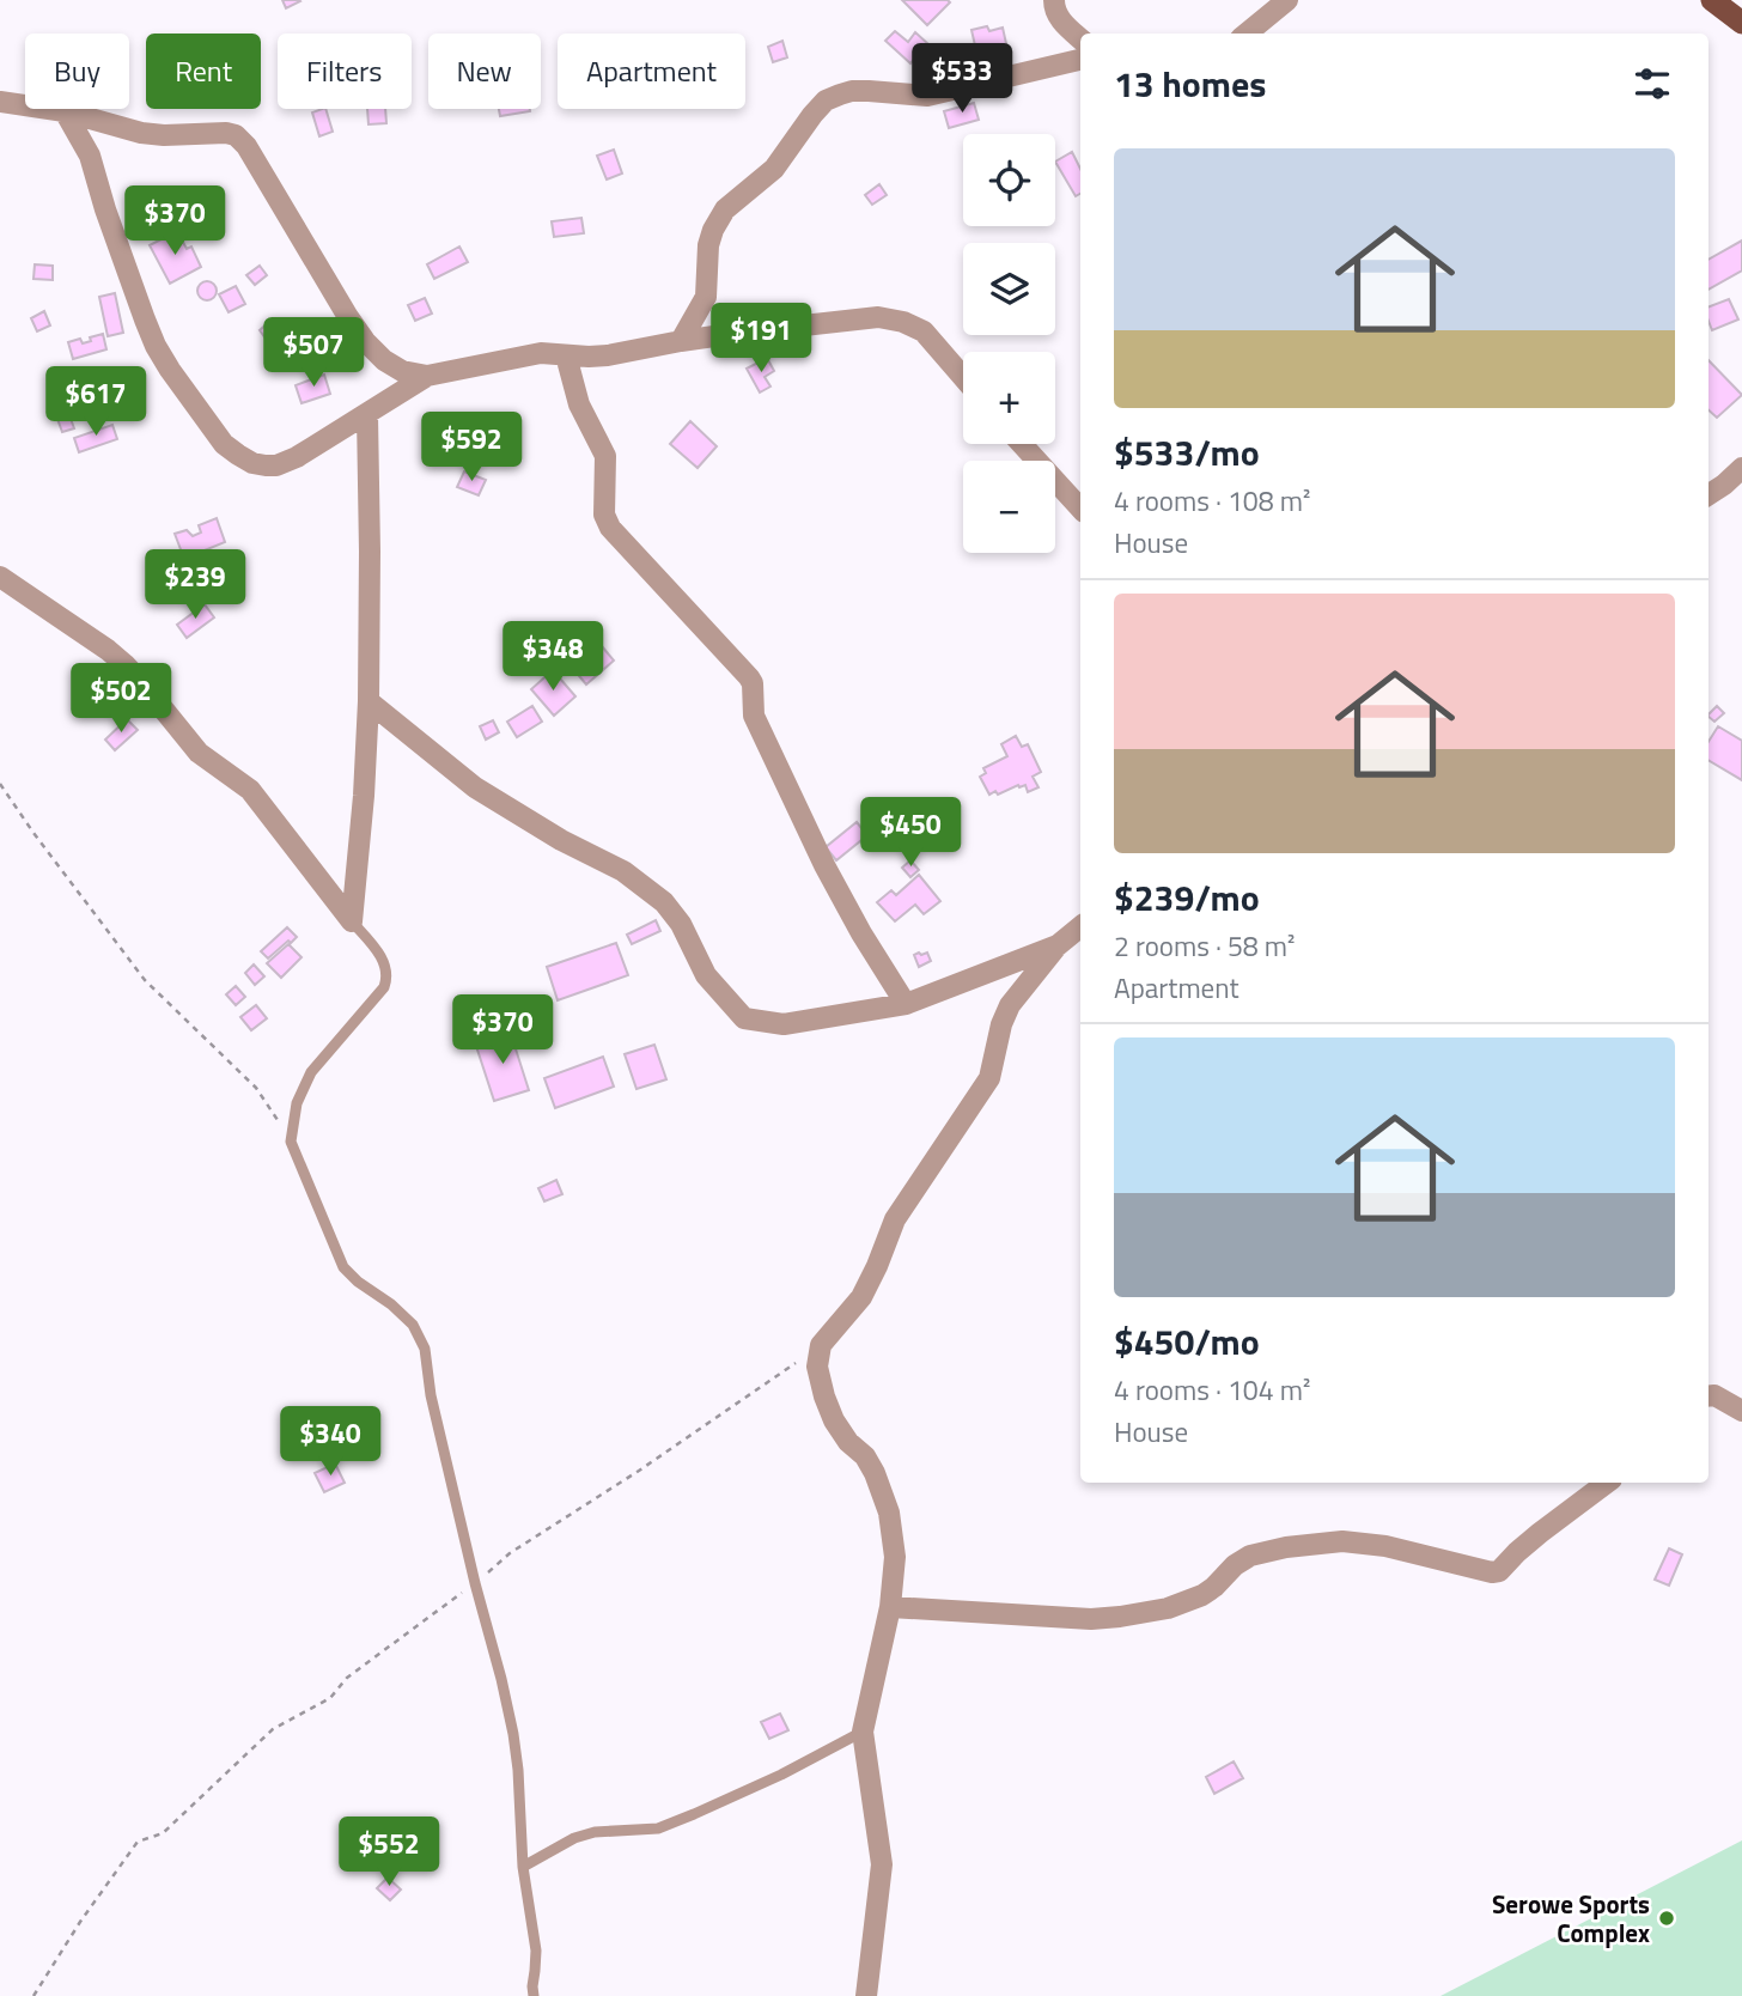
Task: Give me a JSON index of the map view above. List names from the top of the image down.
{
  "places": ["Serowe Sports Complex"],
  "page": {
    "chip": [
      "Buy",
      "Rent",
      "Filters",
      "New",
      "Apartment"
    ],
    "heading": "13 homes",
    "price": [
      "$533",
      "$370",
      "$191",
      "$507",
      "$617",
      "$592",
      "$239",
      "$348",
      "$502",
      "$450",
      "$370",
      "$340",
      "$552"
    ],
    "map_buttons": ["+", "−"],
    "list": [
      {
        "name": "$533/mo",
        "note": "4 rooms · 108 m² · House"
      },
      {
        "name": "$239/mo",
        "note": "2 rooms · 58 m² · Apartment"
      },
      {
        "name": "$450/mo",
        "note": "4 rooms · 104 m² · House"
      }
    ]
  }
}
